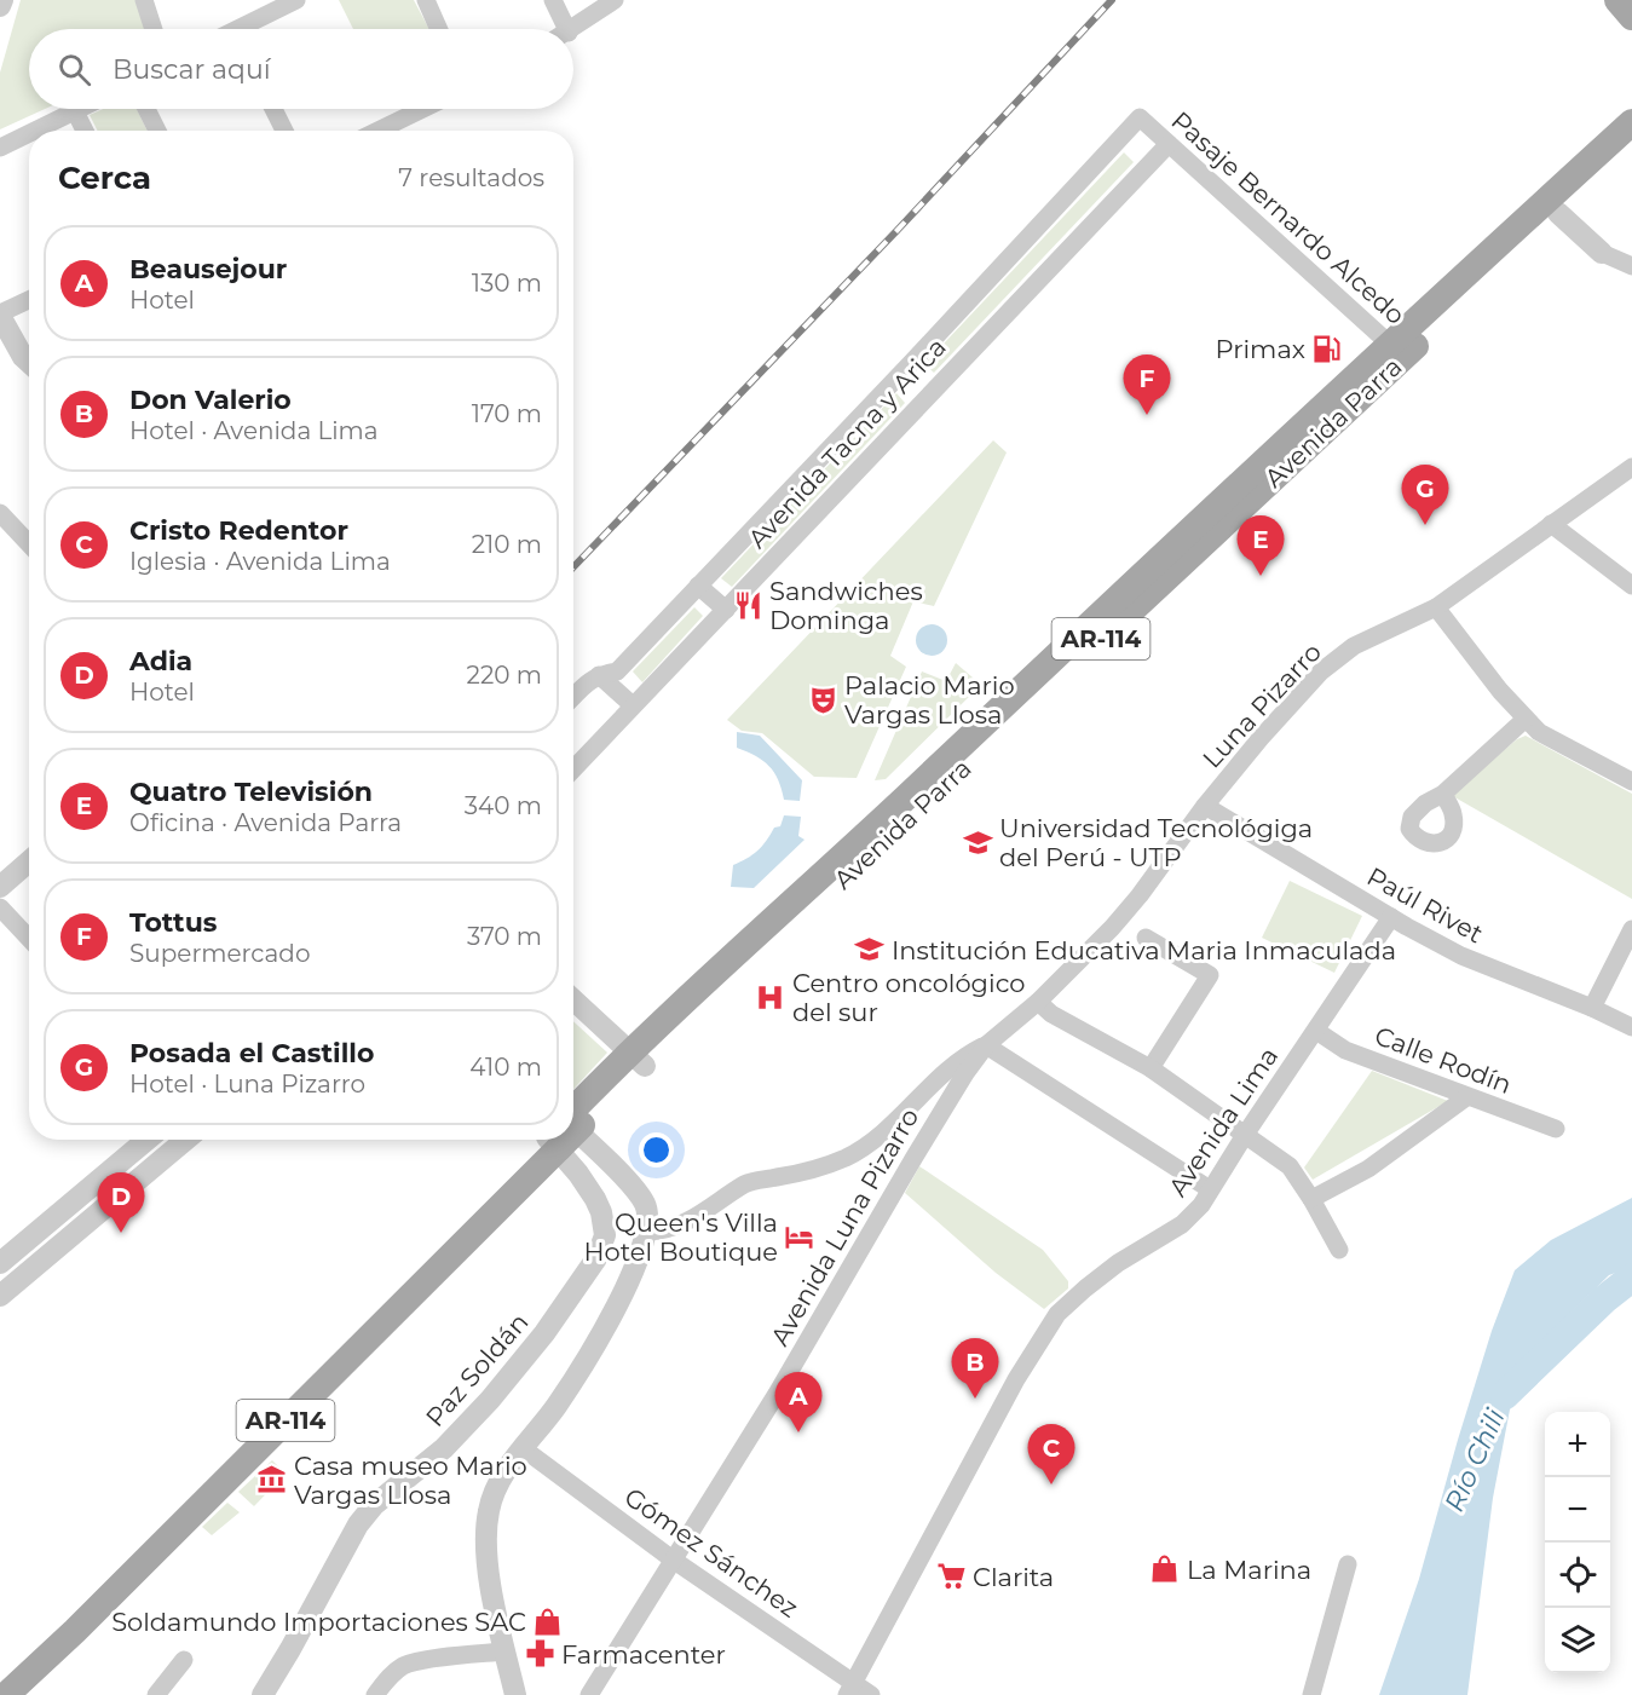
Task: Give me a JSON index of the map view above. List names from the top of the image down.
{
  "streets": {
    "main road": ["Avenida Parra", "AR-114"],
    "street": [
      "Pasaje Bernardo Alcedo",
      "Avenida Tacna y Arica",
      "Luna Pizarro",
      "Paúl Rivet",
      "Calle Rodín",
      "Avenida Lima",
      "Avenida Luna Pizarro",
      "Paz Soldán",
      "Gómez Sánchez"
    ]
  },
  "crossings": [
    ["Pasaje Bernardo Alcedo", "Avenida Parra"],
    ["Pasaje Bernardo Alcedo", "Avenida Tacna y Arica"],
    ["Luna Pizarro", "Paúl Rivet"],
    ["Luna Pizarro", "Avenida Luna Pizarro"],
    ["Paúl Rivet", "Avenida Lima"],
    ["Calle Rodín", "Avenida Lima"],
    ["Avenida Lima", "Gómez Sánchez"],
    ["Avenida Luna Pizarro", "Gómez Sánchez"]
  ],
  "water": ["Río Chili"],
  "places": {
    "fuel station": ["Primax"],
    "restaurant": ["Sandwiches Dominga"],
    "theatre": ["Palacio Mario Vargas Llosa"],
    "school or university": ["Universidad Tecnológiga del Perú - UTP", "Institución Educativa Maria Inmaculada"],
    "hospital": ["Centro oncológico del sur"],
    "hotel": ["Queen's Villa Hotel Boutique"],
    "museum": ["Casa museo Mario Vargas Llosa"],
    "shop": ["La Marina", "Soldamundo Importaciones SAC"],
    "supermarket": ["Clarita"],
    "pharmacy": ["Farmacenter"]
  },
  "page": {
    "search": "Buscar aquí",
    "heading": ["Cerca", "7 resultados"],
    "list": [
      {
        "mark": "A",
        "name": "Beausejour",
        "note": "Hotel",
        "value": "130 m"
      },
      {
        "mark": "B",
        "name": "Don Valerio",
        "note": "Hotel · Avenida Lima",
        "value": "170 m"
      },
      {
        "mark": "C",
        "name": "Cristo Redentor",
        "note": "Iglesia · Avenida Lima",
        "value": "210 m"
      },
      {
        "mark": "D",
        "name": "Adia",
        "note": "Hotel",
        "value": "220 m"
      },
      {
        "mark": "E",
        "name": "Quatro Televisión",
        "note": "Oficina · Avenida Parra",
        "value": "340 m"
      },
      {
        "mark": "F",
        "name": "Tottus",
        "note": "Supermercado",
        "value": "370 m"
      },
      {
        "mark": "G",
        "name": "Posada el Castillo",
        "note": "Hotel · Luna Pizarro",
        "value": "410 m"
      }
    ],
    "pins": [
      "F",
      "G",
      "E",
      "D",
      "B",
      "A",
      "C"
    ],
    "map_buttons": ["+", "−"]
  }
}
